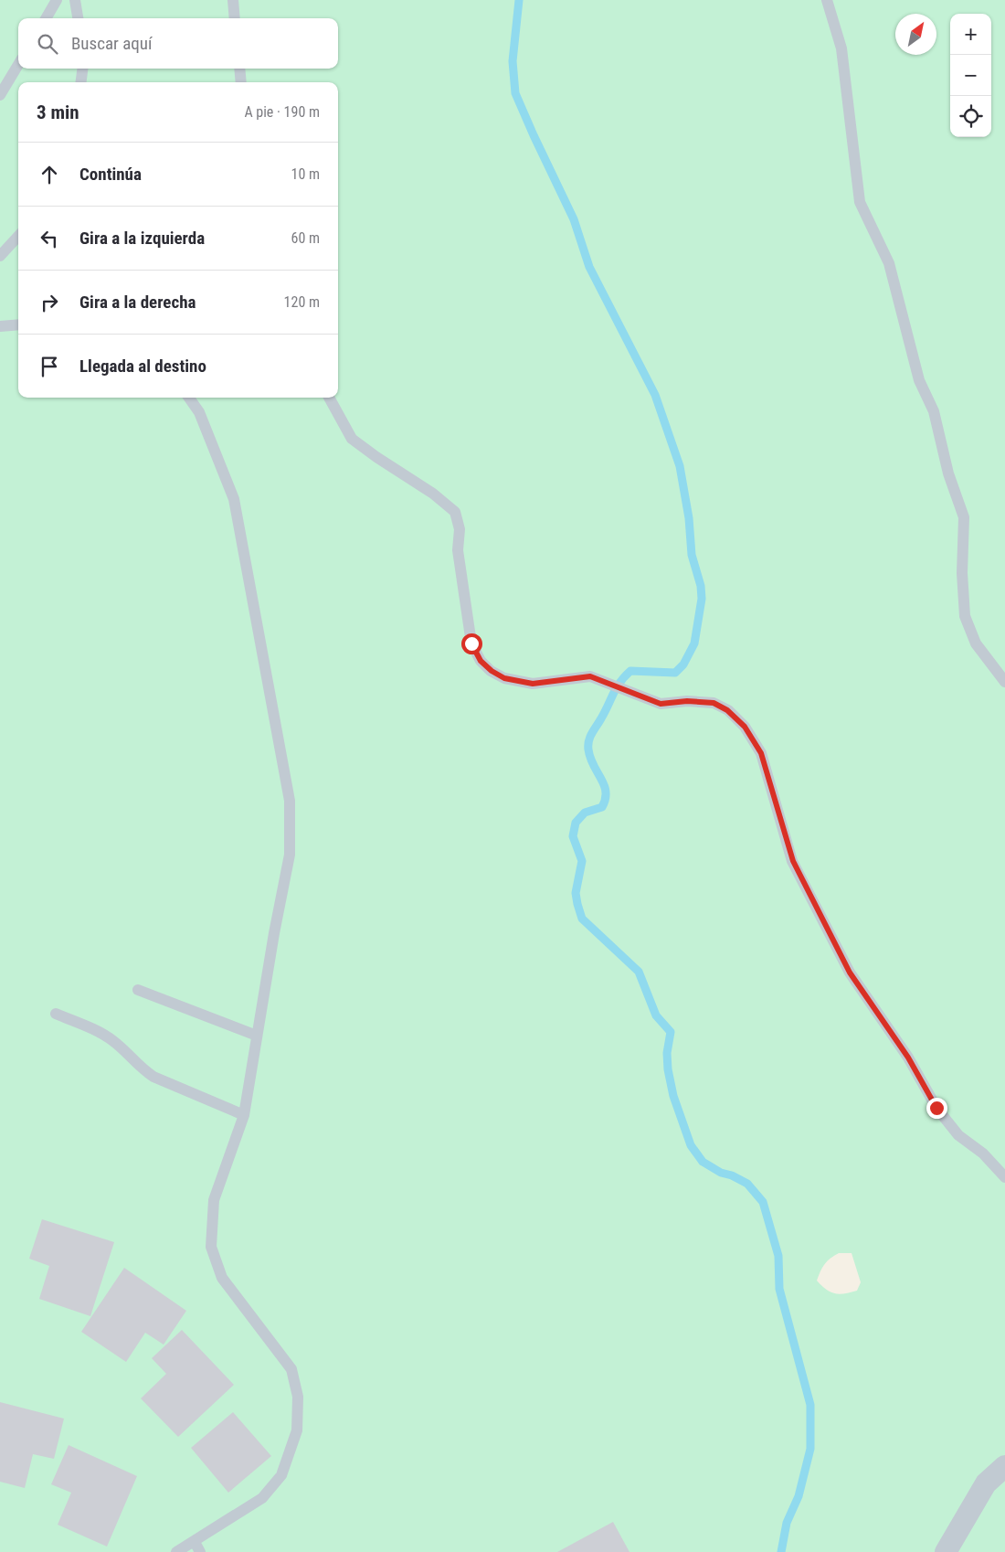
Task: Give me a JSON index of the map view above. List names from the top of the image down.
{
  "north": "top right",
  "page": {
    "map_buttons": ["+", "−"],
    "search": "Buscar aquí",
    "heading": ["3 min", "A pie · 190 m"],
    "list": [
      ["Continúa", "10 m"],
      ["Gira a la izquierda", "60 m"],
      ["Gira a la derecha", "120 m"],
      "Llegada al destino"
    ]
  }
}
